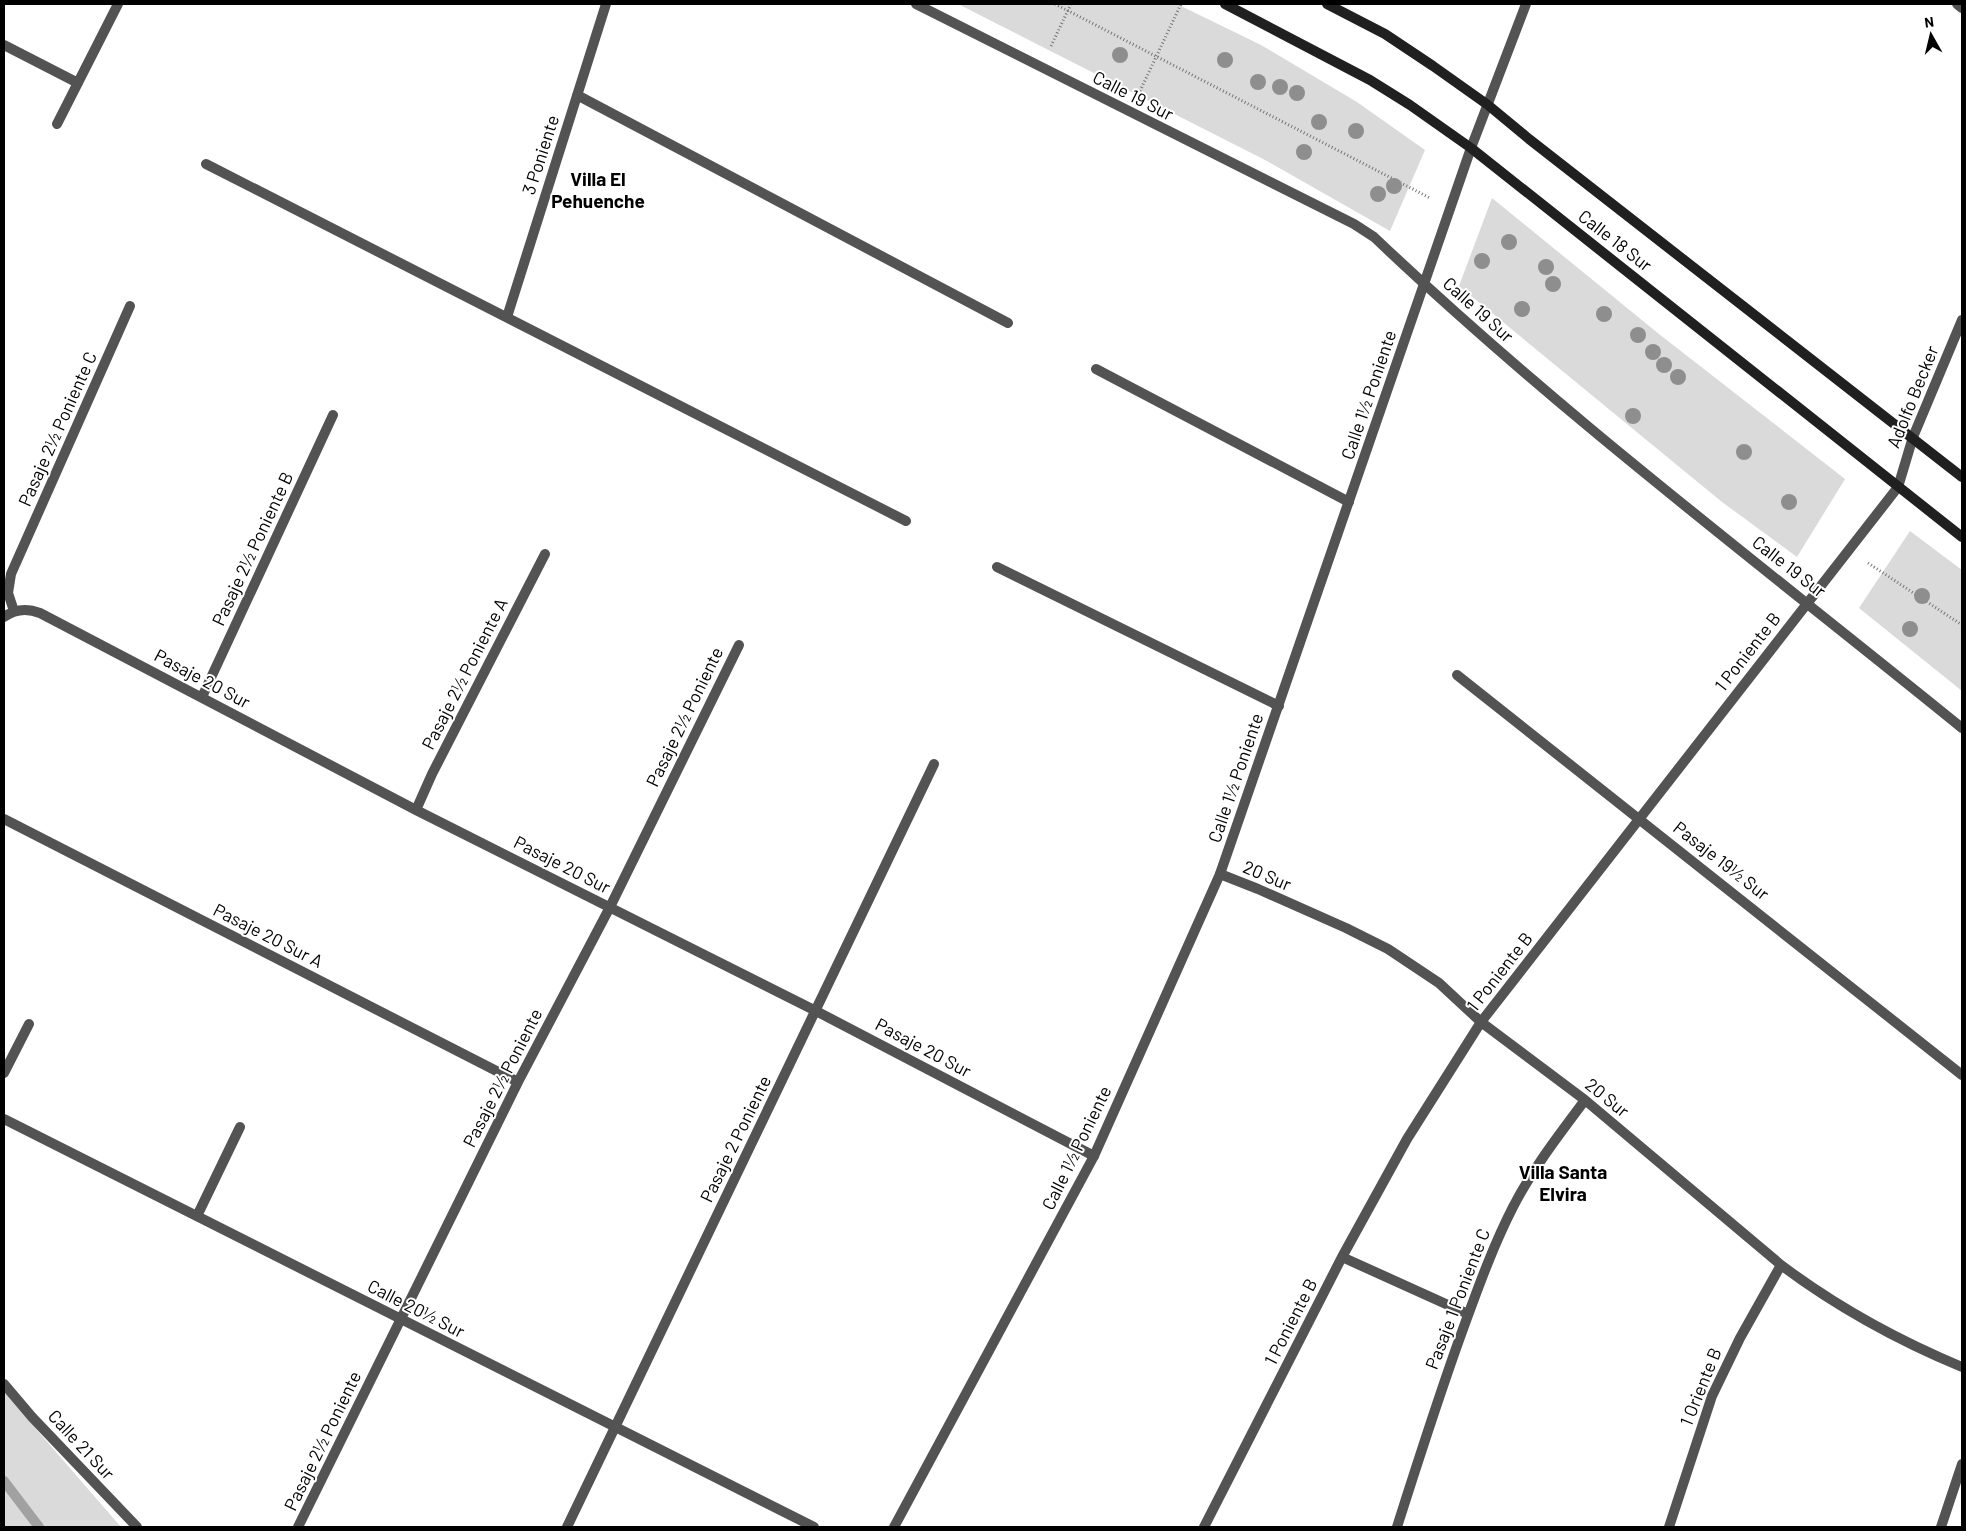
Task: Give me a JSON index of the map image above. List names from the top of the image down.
{
  "streets": {
    "main road": ["Calle 18 Sur"],
    "street": [
      "Calle 19 Sur",
      "3 Poniente",
      "Calle 1½ Poniente",
      "Adolfo Becker",
      "Pasaje 2½ Poniente C",
      "Pasaje 2½ Poniente B",
      "1 Poniente B",
      "Pasaje 2½ Poniente A",
      "Pasaje 20 Sur",
      "Pasaje 2½ Poniente",
      "Pasaje 19½ Sur",
      "20 Sur",
      "Pasaje 20 Sur A",
      "Pasaje 2 Poniente",
      "Pasaje 1 Poniente C",
      "Calle 20½ Sur",
      "1 Oriente B",
      "Calle 21 Sur"
    ]
  },
  "crossings": [
    ["Calle 19 Sur", "Calle 1½ Poniente"],
    ["Calle 19 Sur", "1 Poniente B"],
    ["Calle 18 Sur", "Calle 1½ Poniente"],
    ["Calle 18 Sur", "Adolfo Becker"],
    ["Calle 18 Sur", "1 Poniente B"],
    ["Calle 1½ Poniente", "Pasaje 20 Sur"],
    ["Calle 1½ Poniente", "20 Sur"],
    ["Adolfo Becker", "1 Poniente B"],
    ["Pasaje 2½ Poniente C", "Pasaje 20 Sur"],
    ["Pasaje 2½ Poniente B", "Pasaje 20 Sur"],
    ["1 Poniente B", "Pasaje 19½ Sur"],
    ["1 Poniente B", "20 Sur"],
    ["Pasaje 2½ Poniente A", "Pasaje 20 Sur"],
    ["Pasaje 20 Sur", "Pasaje 2½ Poniente"],
    ["Pasaje 20 Sur", "Pasaje 2 Poniente"],
    ["Pasaje 2½ Poniente", "Pasaje 20 Sur A"],
    ["Pasaje 2½ Poniente", "Calle 20½ Sur"],
    ["20 Sur", "Pasaje 1 Poniente C"],
    ["20 Sur", "1 Oriente B"],
    ["Pasaje 2 Poniente", "Calle 20½ Sur"]
  ],
  "districts": ["Villa El Pehuenche", "Villa Santa Elvira"],
  "north": "top"
}
